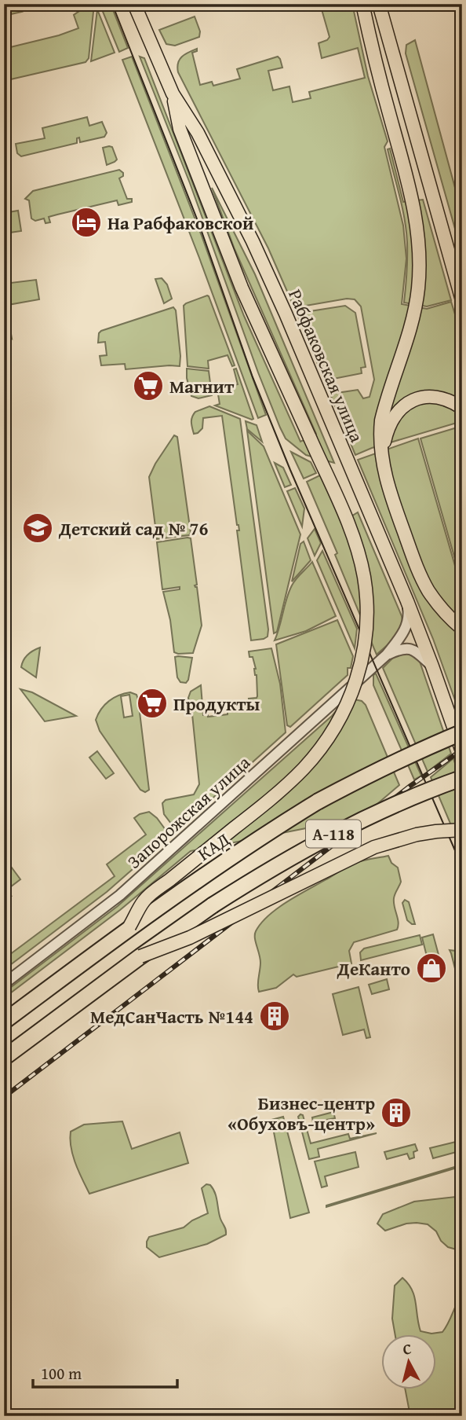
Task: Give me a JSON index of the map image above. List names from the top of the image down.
{
  "streets": {
    "highway": ["А-118", "КАД"],
    "main road": ["Рабфаковская улица"],
    "street": ["Запорожская улица"]
  },
  "crossings": [
    ["Рабфаковская улица", "Запорожская улица"]
  ],
  "places": {
    "hotel": ["На Рабфаковской"],
    "supermarket": ["Магнит", "Продукты"],
    "school or university": ["Детский сад № 76"],
    "shop": ["ДеКанто"],
    "building": ["МедСанЧасть №144", "Бизнес-центр «Обуховъ-центр»"]
  },
  "scale_bar": "100 m",
  "north": "top"
}
